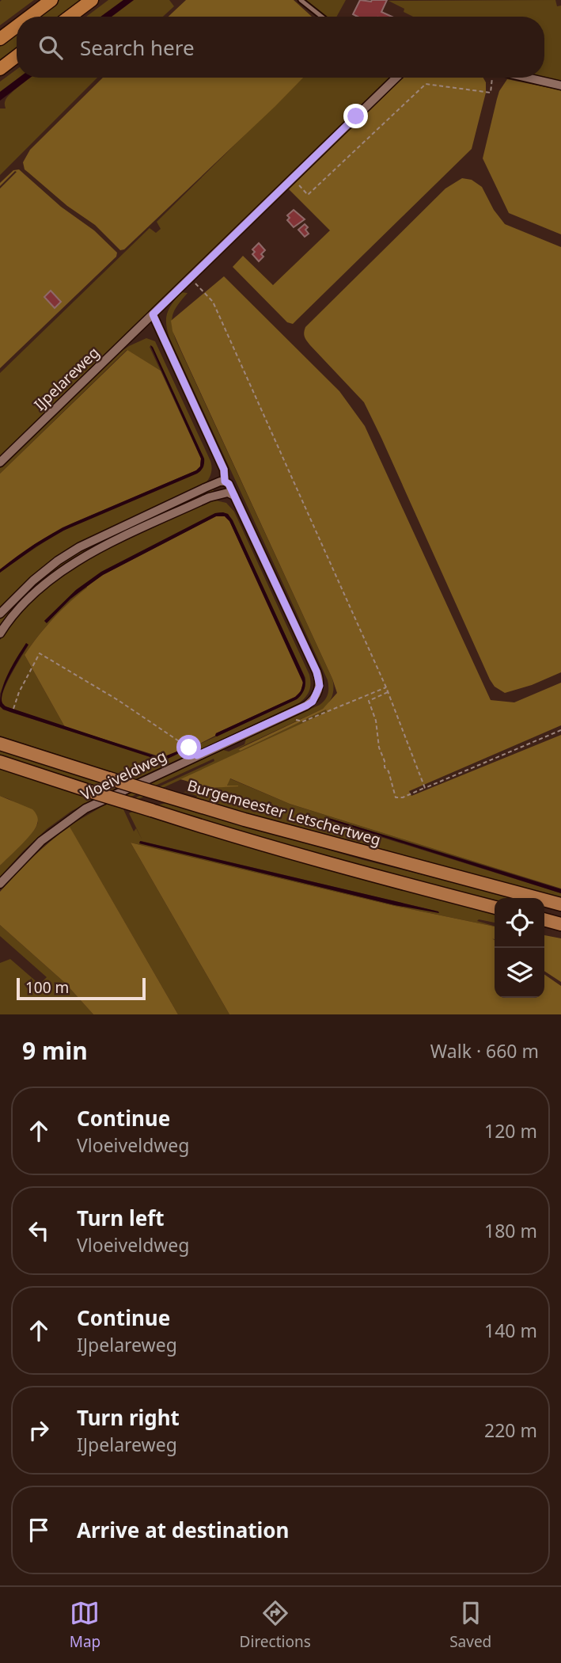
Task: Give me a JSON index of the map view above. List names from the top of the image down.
{
  "streets": {
    "main road": ["Burgemeester Letschertweg"],
    "street": ["IJpelareweg", "Vloeiveldweg"]
  },
  "scale_bar": "100 m",
  "page": {
    "search": "Search here",
    "scale": "100 m",
    "heading": ["9 min", "Walk · 660 m"],
    "list": [
      ["Continue", "Vloeiveldweg", "120 m"],
      ["Turn left", "Vloeiveldweg", "180 m"],
      ["Continue", "IJpelareweg", "140 m"],
      ["Turn right", "IJpelareweg", "220 m"],
      "Arrive at destination"
    ],
    "nav": ["Map", "Directions", "Saved"]
  }
}
